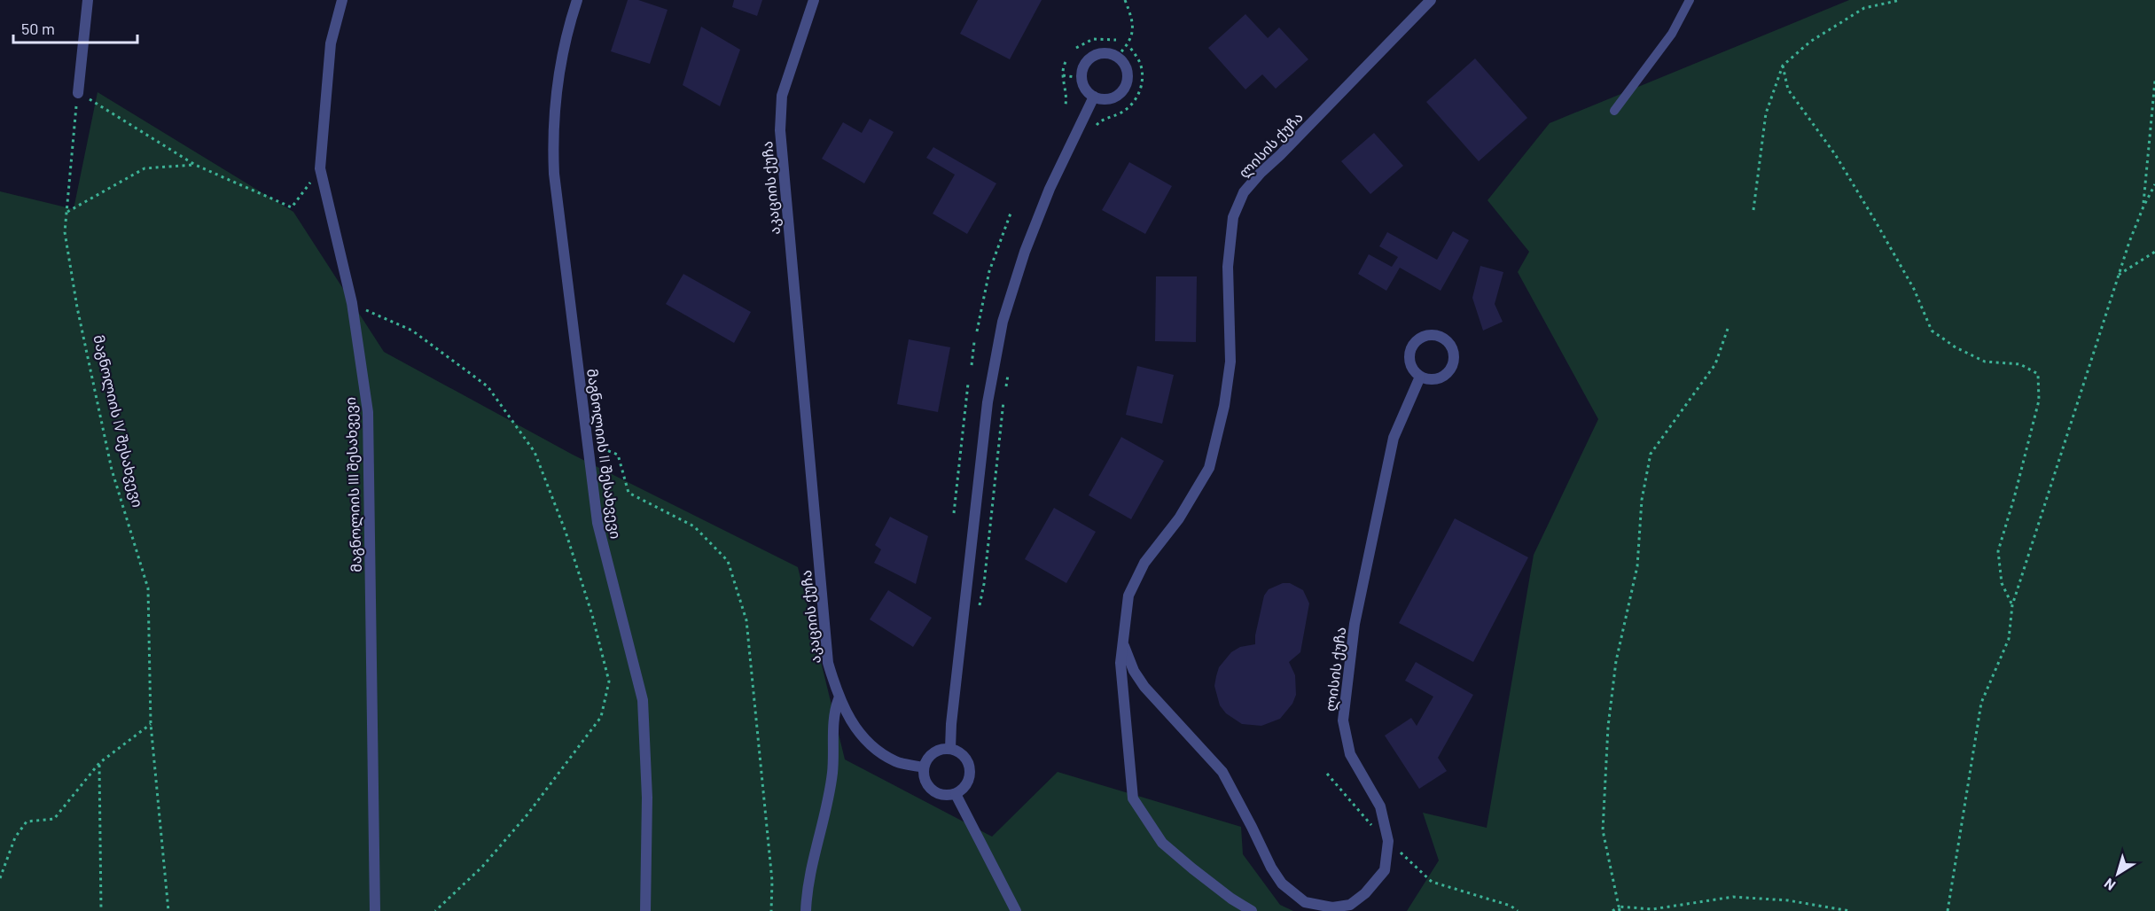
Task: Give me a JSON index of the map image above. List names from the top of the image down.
{
  "streets": {
    "street": [
      "ლისის ქუჩა",
      "აკაციის ქუჩა",
      "მაგნოლიის II შესახვევი",
      "მაგნოლიის III შესახვევი"
    ],
    "path": ["მაგნოლიის IV შესახვევი"]
  },
  "scale_bar": "50 m",
  "north": "bottom left"
}
